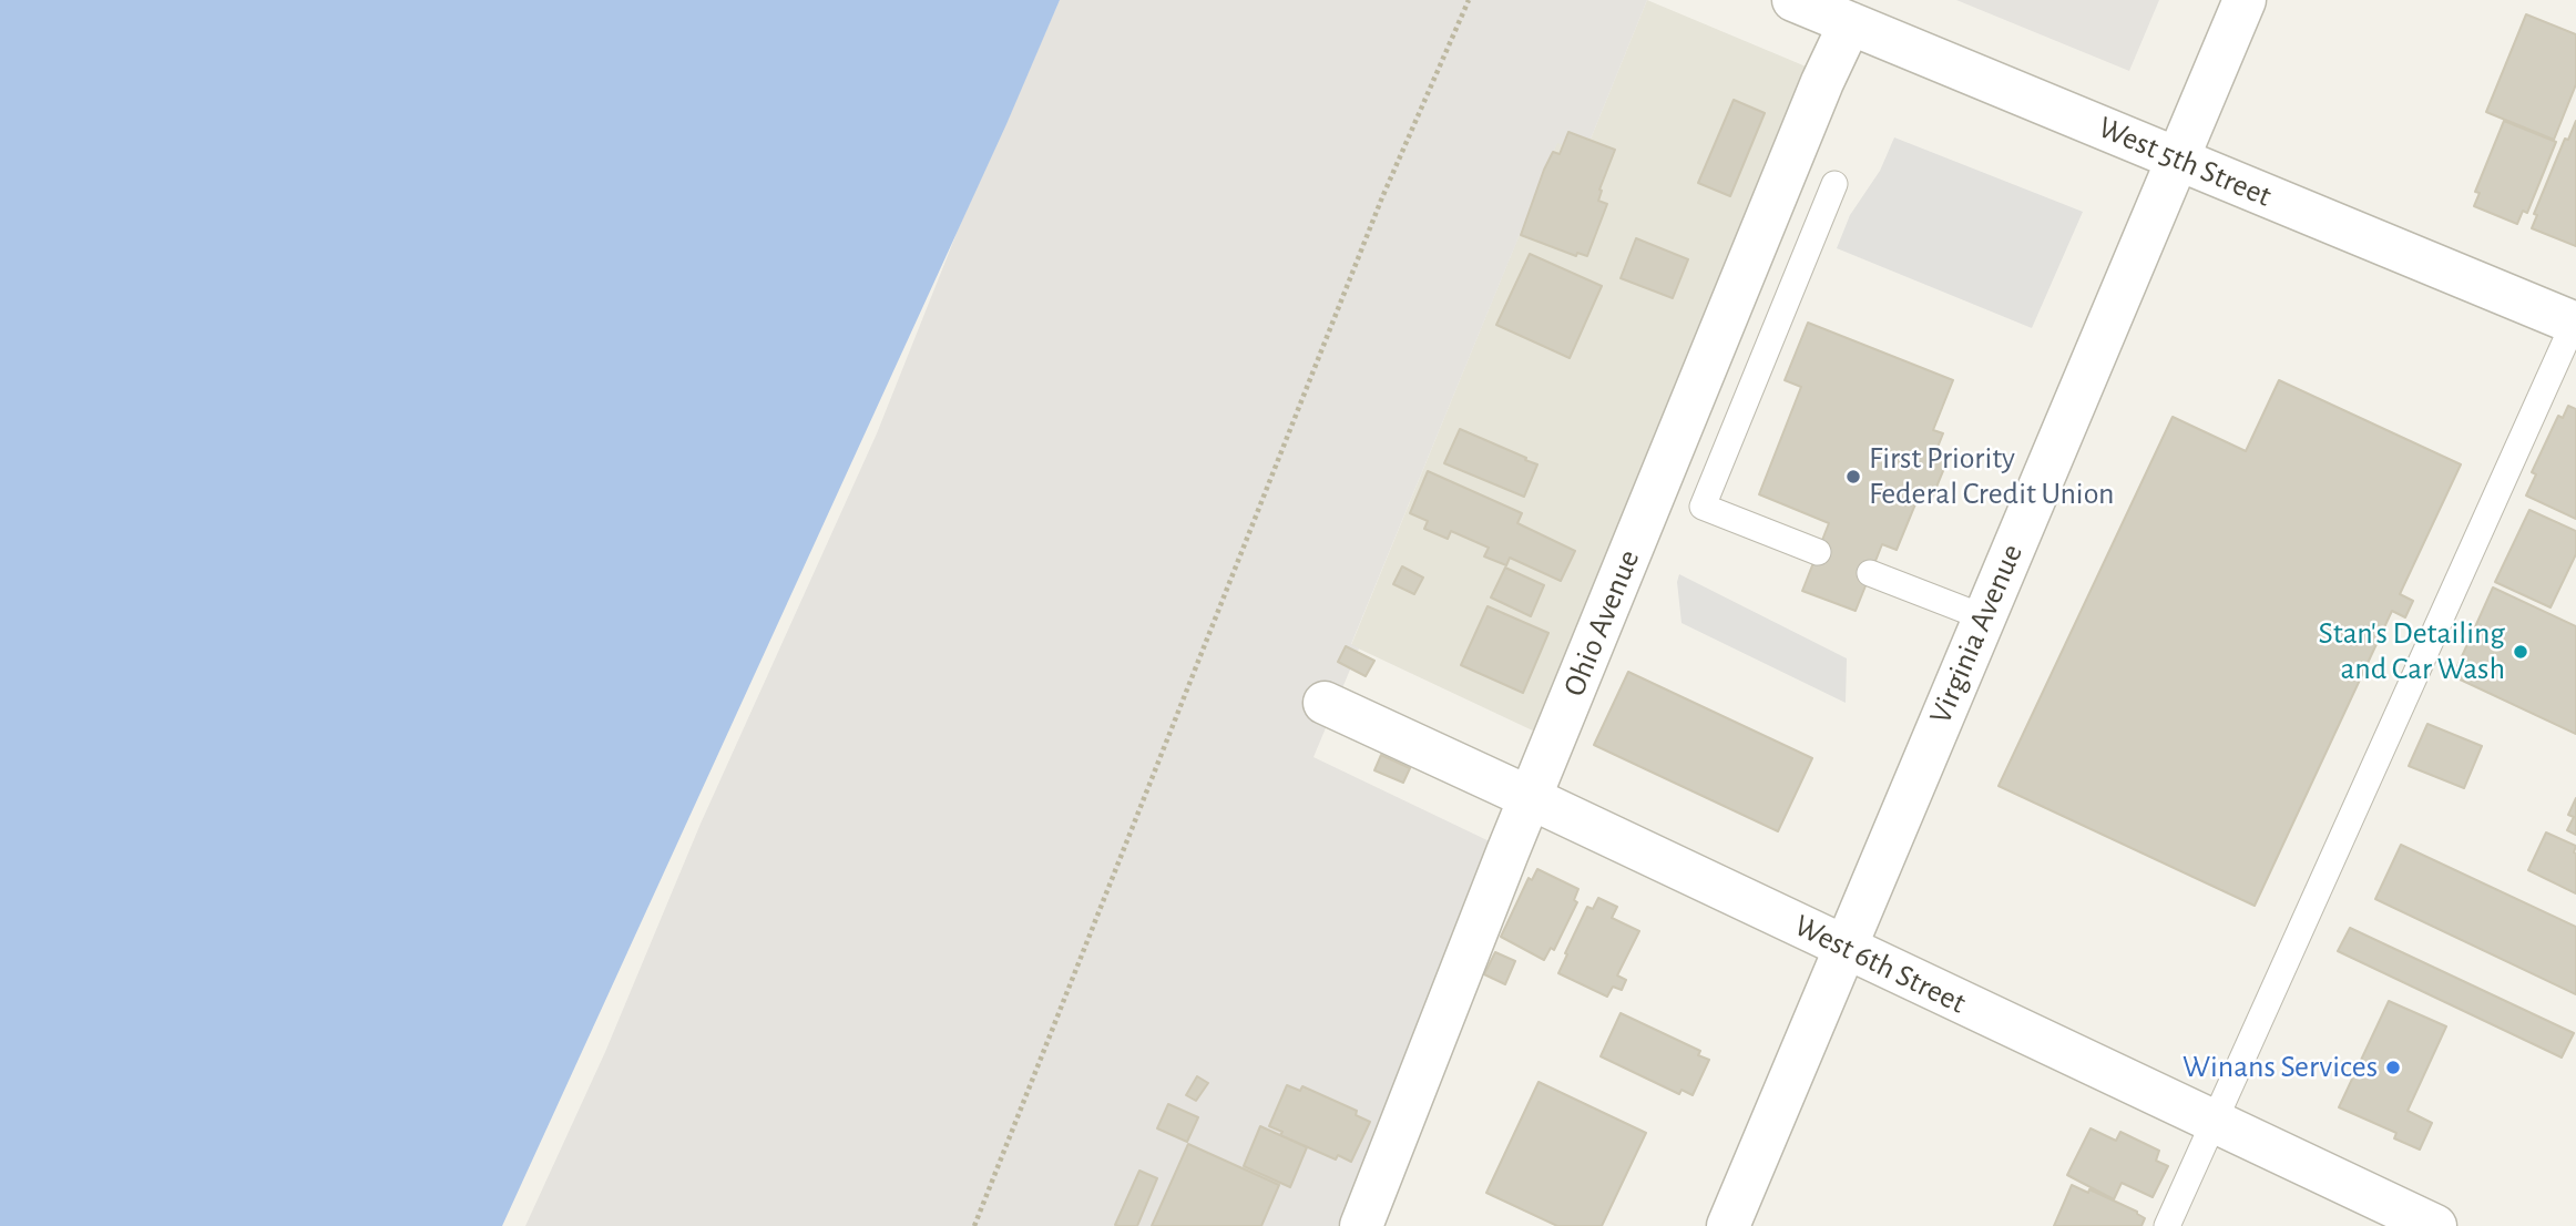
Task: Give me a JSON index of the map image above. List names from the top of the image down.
{
  "streets": {
    "street": [
      "West 5th Street",
      "Ohio Avenue",
      "Virginia Avenue",
      "West 6th Street"
    ]
  },
  "crossings": [
    ["West 5th Street", "Ohio Avenue"],
    ["West 5th Street", "Virginia Avenue"],
    ["Ohio Avenue", "West 6th Street"],
    ["Virginia Avenue", "West 6th Street"]
  ],
  "places": ["First Priority Federal Credit Union", "Stan's Detailing and Car Wash", "Winans Services"]
}
